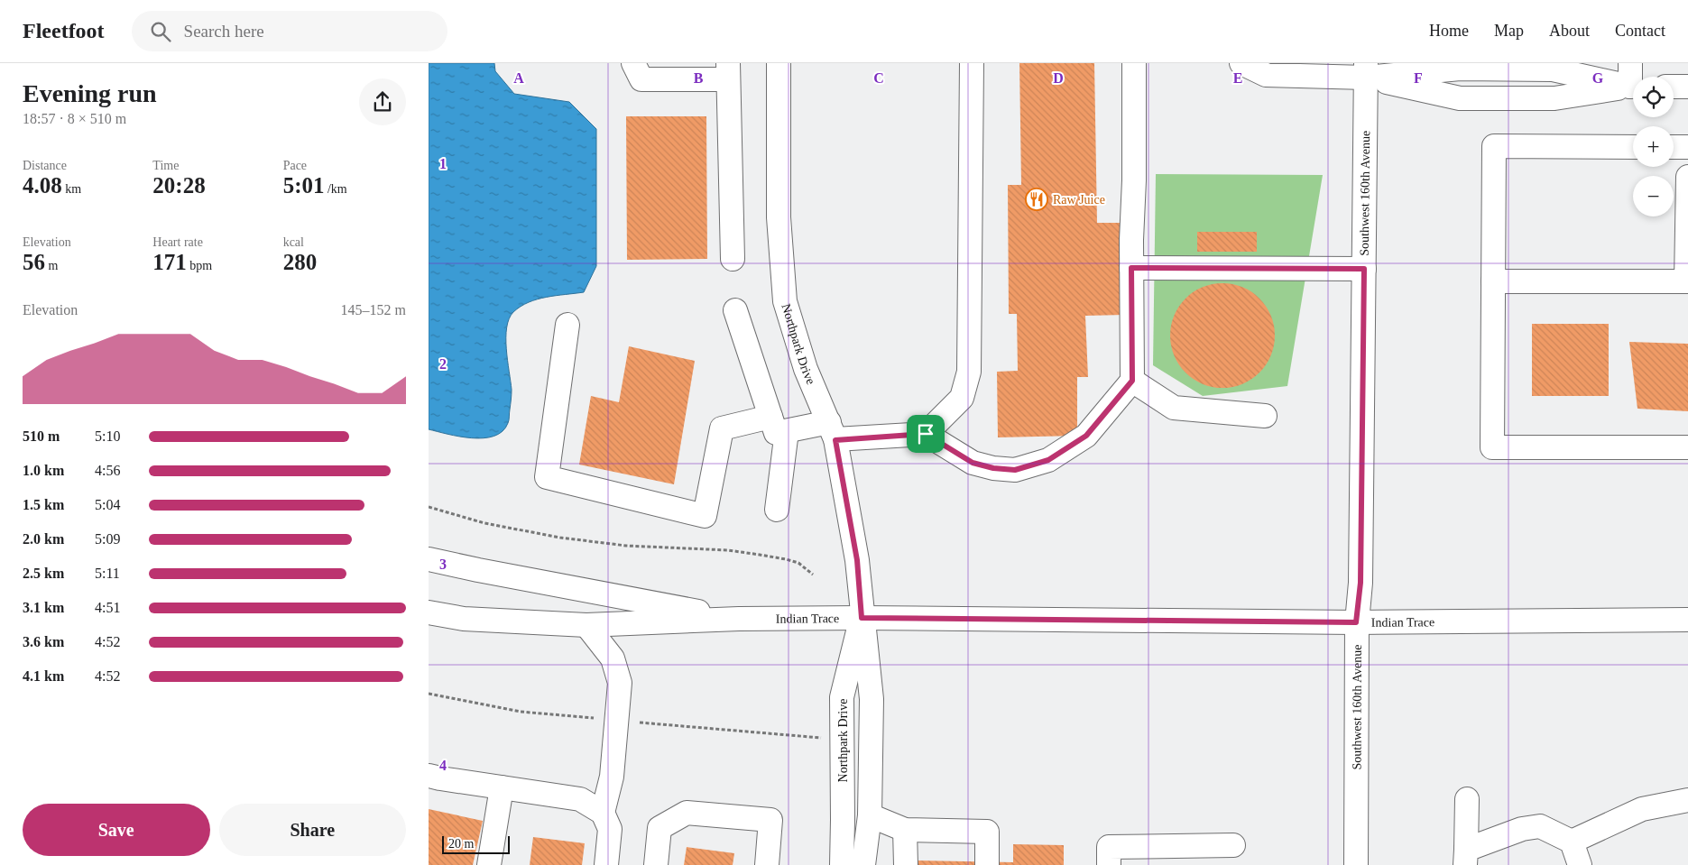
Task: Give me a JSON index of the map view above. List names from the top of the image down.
{
  "streets": {
    "street": ["Southwest 160th Avenue", "Northpark Drive", "Indian Trace"]
  },
  "crossings": [
    ["Southwest 160th Avenue", "Indian Trace"],
    ["Northpark Drive", "Indian Trace"]
  ],
  "places": {
    "restaurant": ["Raw Juice"]
  },
  "scale_bar": "20 m",
  "page": {
    "header": "Fleetfoot",
    "search": "Search here",
    "nav": [
      "Home",
      "Map",
      "About",
      "Contact"
    ],
    "heading": ["Evening run", "18:57 · 8 × 510 m"],
    "map_buttons": ["+", "−"],
    "stats": [
      ["Distance", "4.08 km"],
      ["Time", "20:28"],
      ["Pace", "5:01 /km"],
      ["Elevation", "56 m"],
      ["Heart rate", "171 bpm"],
      ["kcal", "280"]
    ],
    "chart": ["Elevation", "145–152 m"],
    "list": [
      {
        "name": "510 m",
        "note": "5:10"
      },
      {
        "name": "1.0 km",
        "note": "4:56"
      },
      {
        "name": "1.5 km",
        "note": "5:04"
      },
      {
        "name": "2.0 km",
        "note": "5:09"
      },
      {
        "name": "2.5 km",
        "note": "5:11"
      },
      {
        "name": "3.1 km",
        "note": "4:51"
      },
      {
        "name": "3.6 km",
        "note": "4:52"
      },
      {
        "name": "4.1 km",
        "note": "4:52"
      }
    ],
    "buttons": ["Save", "Share"],
    "scale": "20 m"
  },
  "grid": {
    "columns": [
      "A",
      "B",
      "C",
      "D",
      "E",
      "F",
      "G"
    ],
    "rows": [
      "1",
      "2",
      "3",
      "4"
    ]
  }
}
